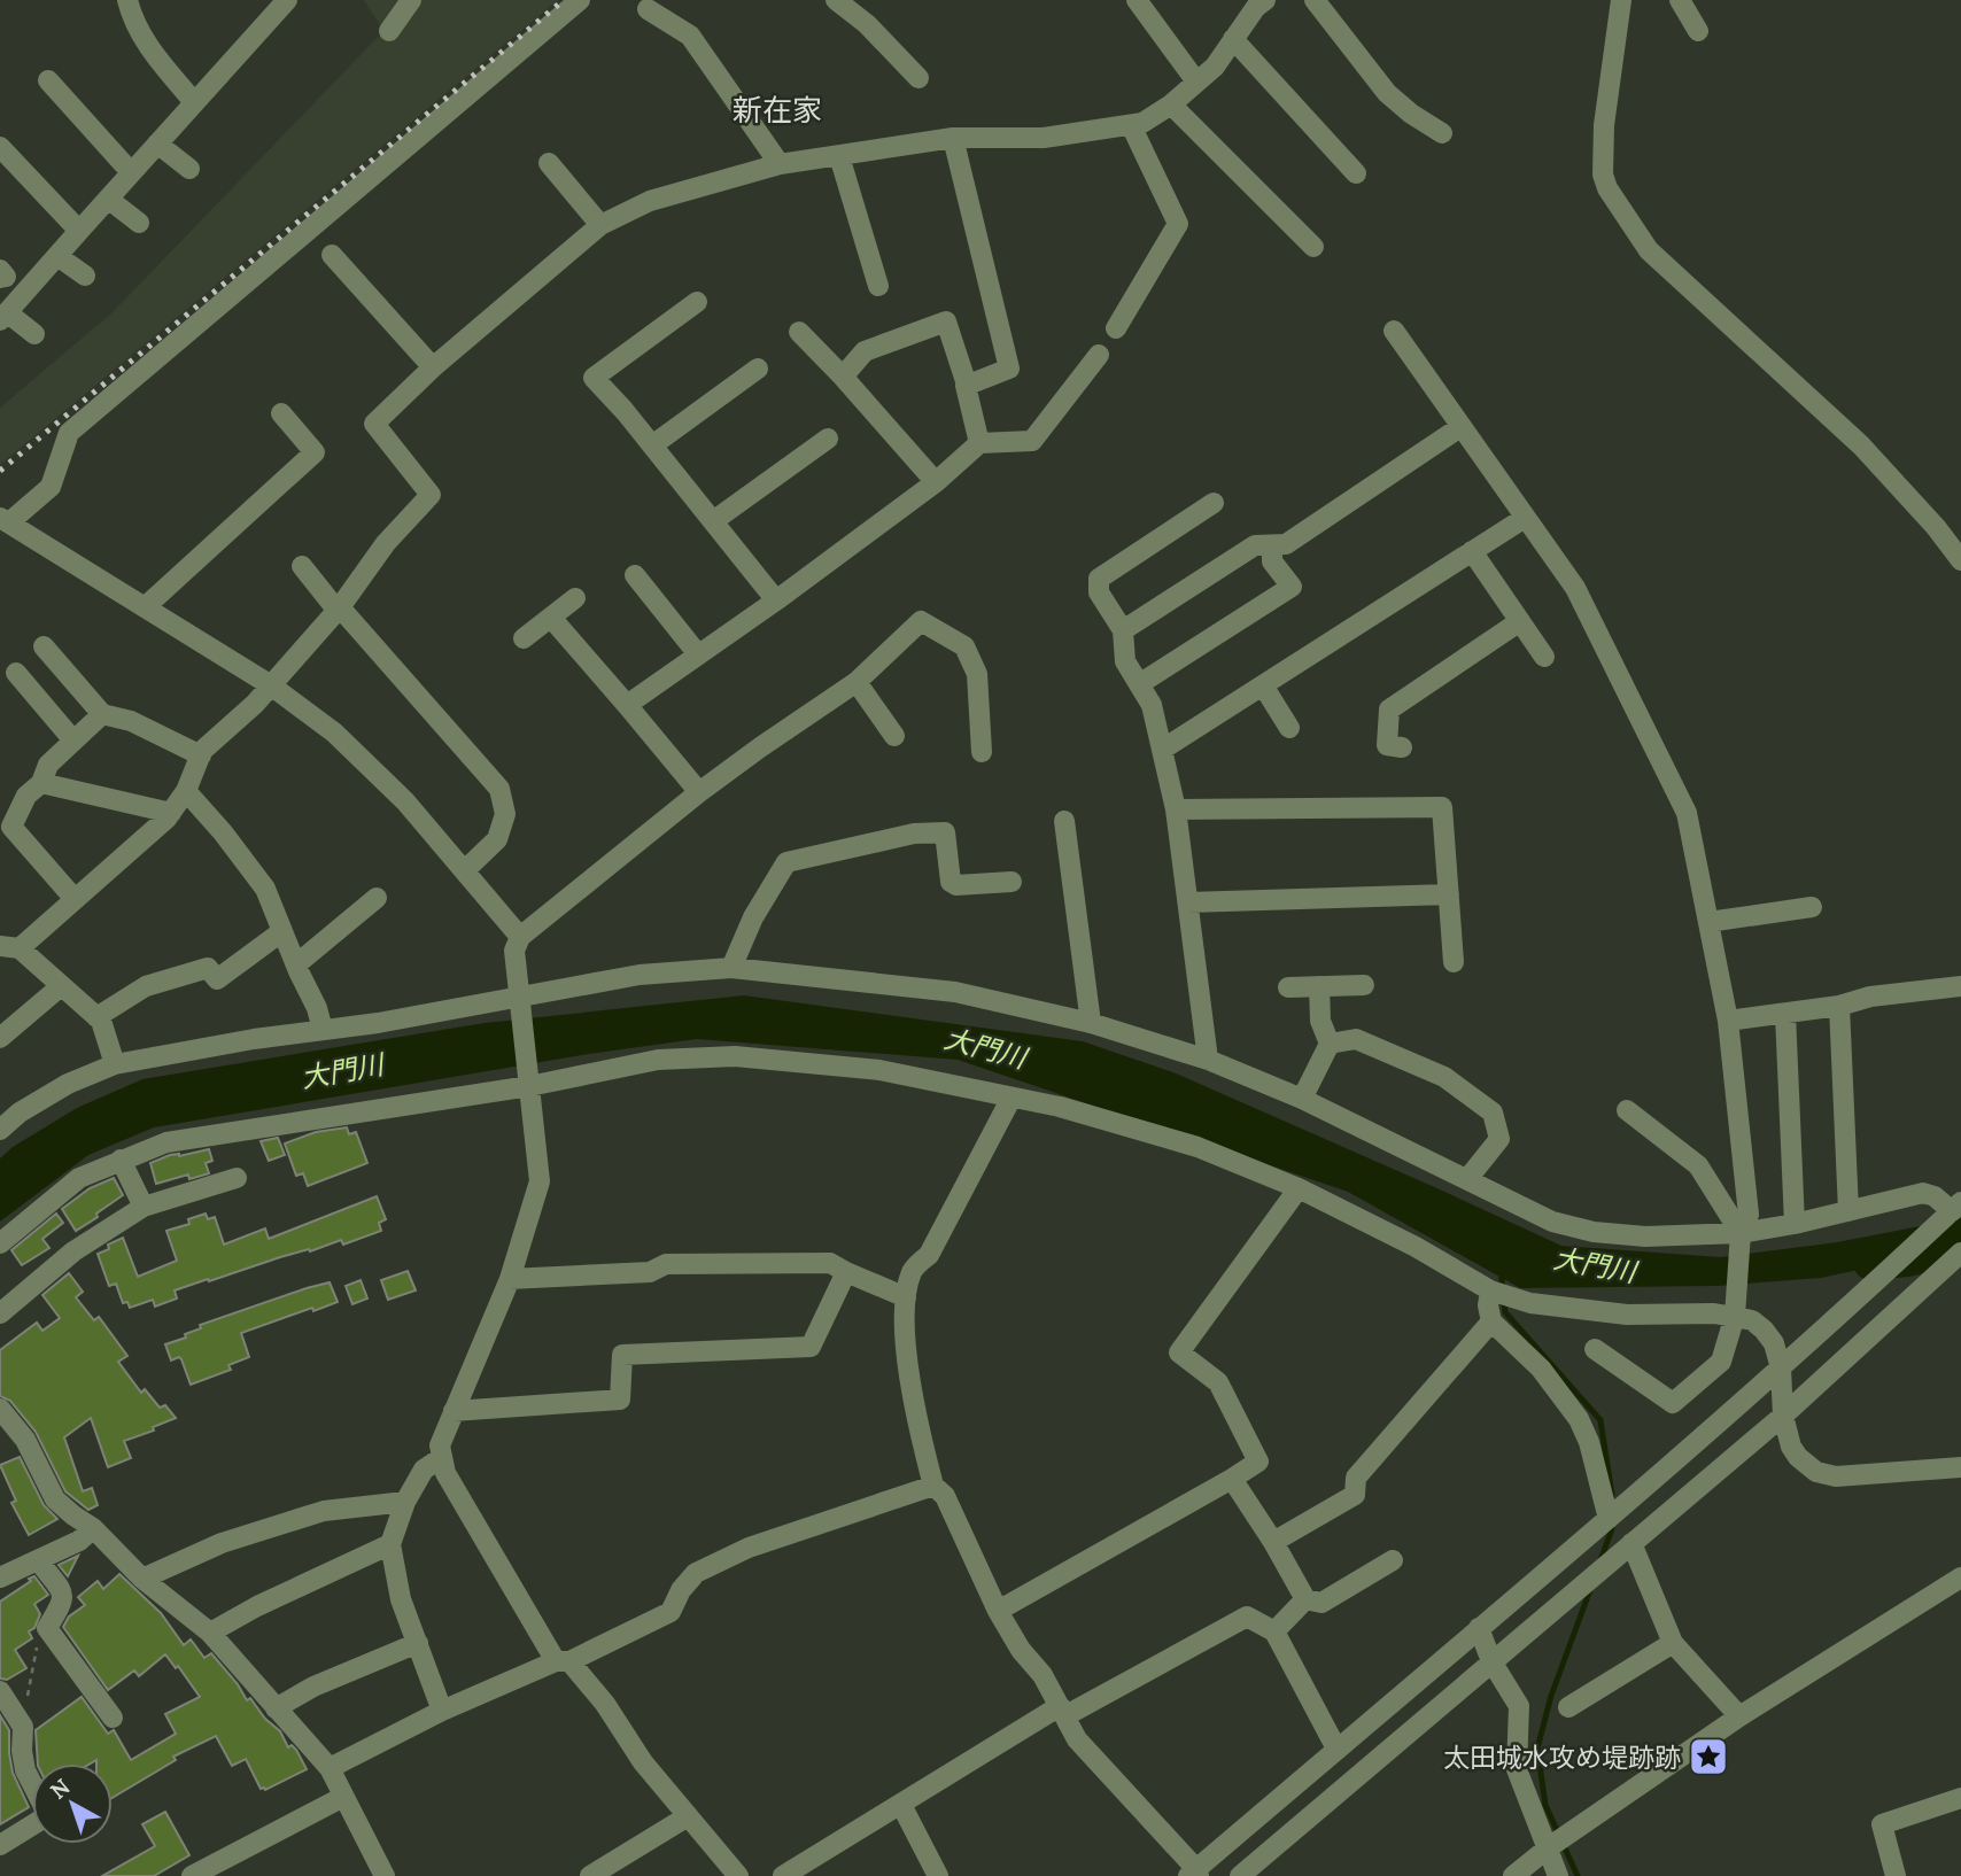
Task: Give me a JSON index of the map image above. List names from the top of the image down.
{
  "districts": ["新在家"],
  "water": ["大門川"],
  "places": {
    "place": ["太田城水攻め堤跡跡"]
  },
  "north": "top left"
}
